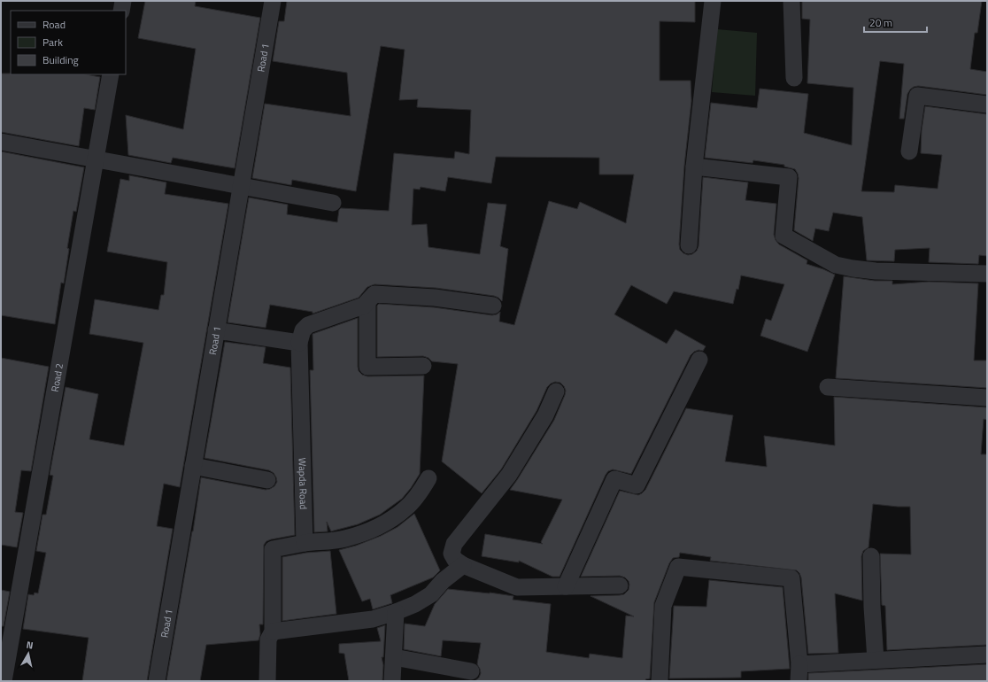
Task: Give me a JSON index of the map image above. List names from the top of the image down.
{
  "streets": {
    "street": ["Road 1", "Road 2", "Wapda Road"]
  },
  "legend": ["Road", "Park", "Building"],
  "scale_bar": "20 m",
  "north": "top"
}
